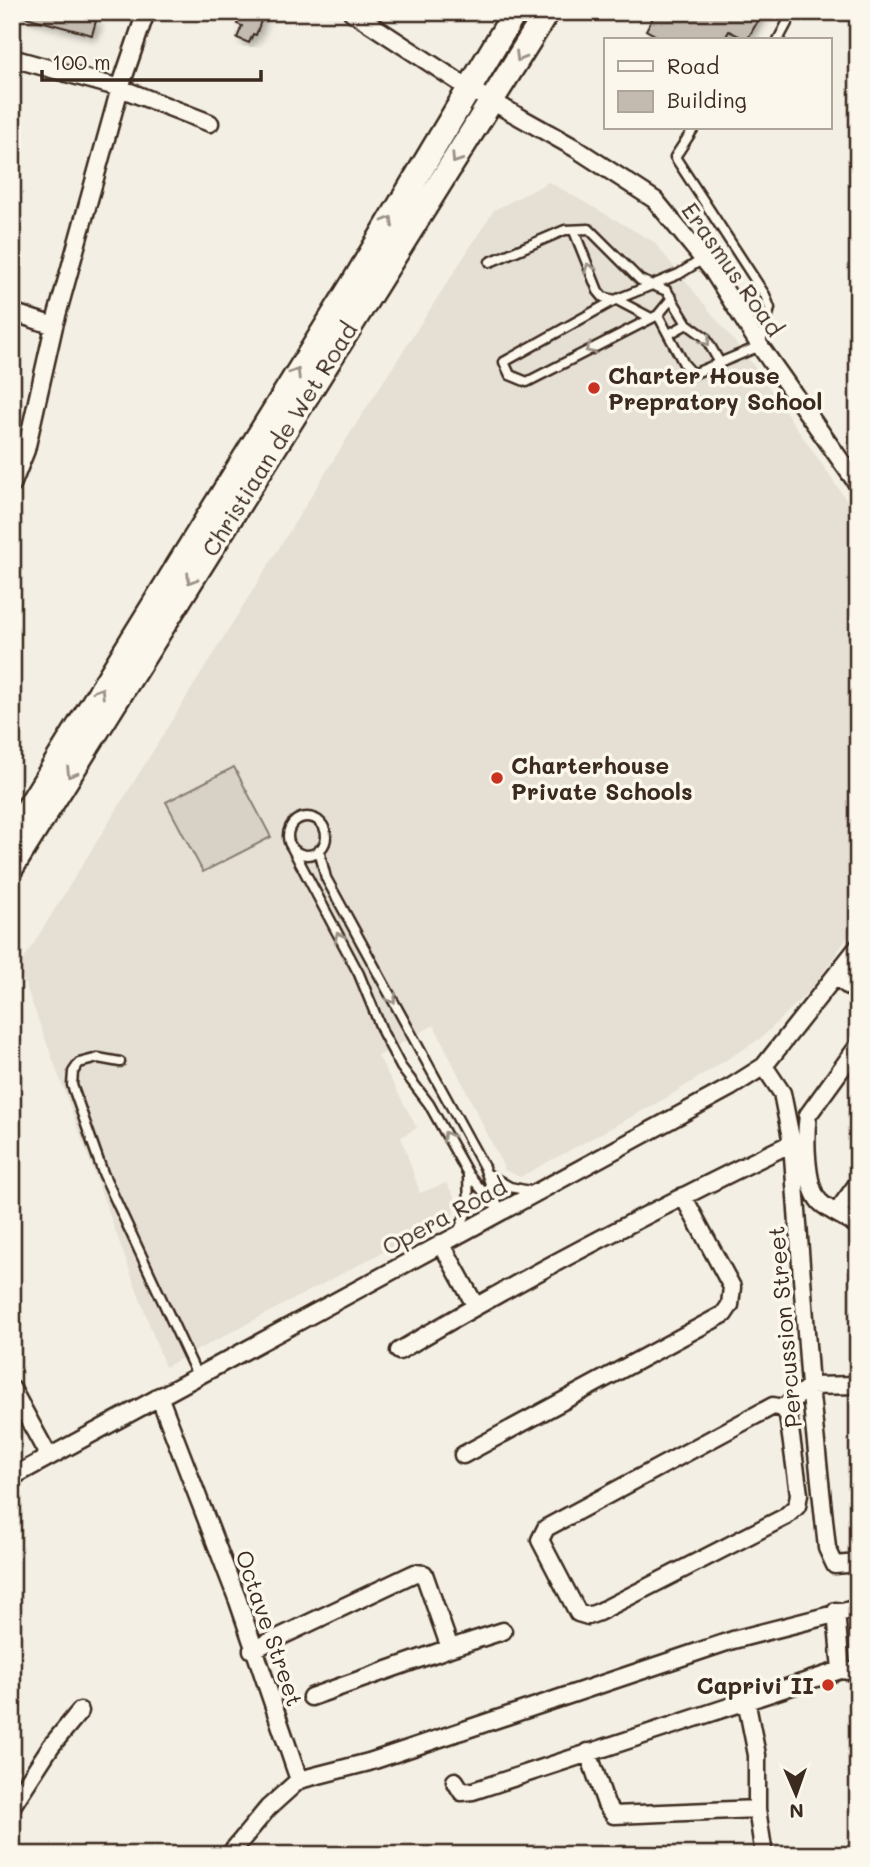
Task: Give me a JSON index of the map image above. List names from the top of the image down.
{
  "streets": {
    "main road": ["Christiaan de Wet Road"],
    "street": [
      "Erasmus Road",
      "Opera Road",
      "Percussion Street",
      "Octave Street"
    ]
  },
  "crossings": [
    ["Erasmus Road", "Christiaan de Wet Road"],
    ["Opera Road", "Percussion Street"],
    ["Opera Road", "Octave Street"]
  ],
  "places": ["Charter House Prepratory School", "Charterhouse Private Schools", "Caprivi II"],
  "legend": ["Road", "Building"],
  "scale_bar": "100 m",
  "north": "bottom"
}
